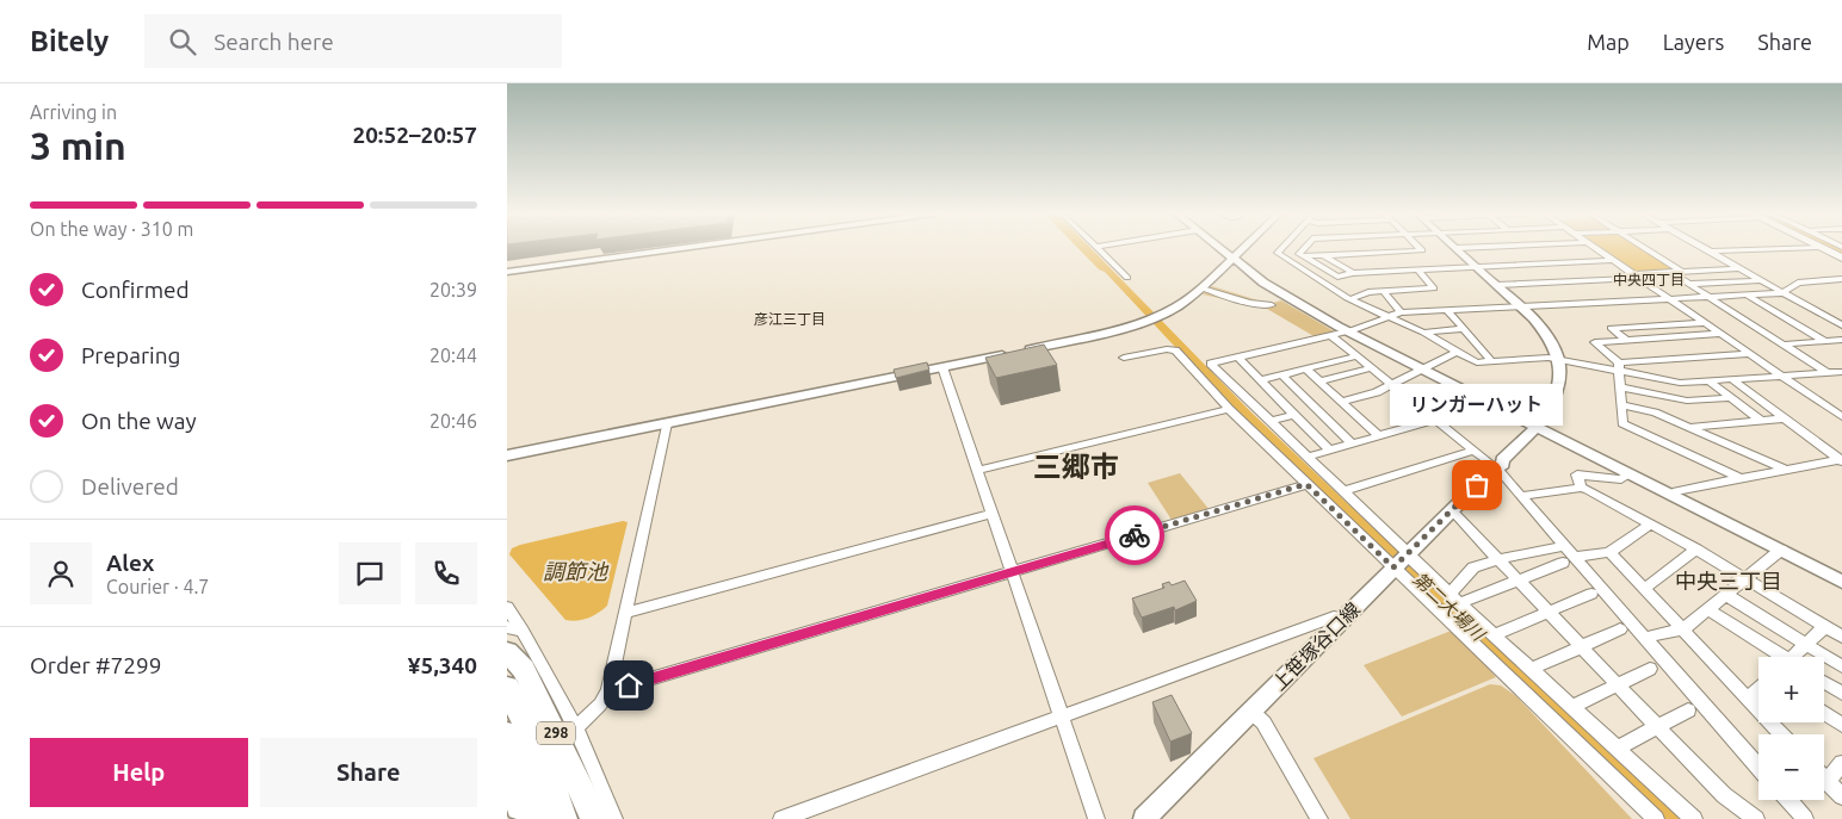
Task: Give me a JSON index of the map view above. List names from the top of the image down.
{
  "streets": {
    "highway": ["298"],
    "street": ["上笹塚谷口線"]
  },
  "districts": [
    "中央四丁目",
    "彦江三丁目",
    "三郷市",
    "中央三丁目"
  ],
  "water": ["調節池", "第二大場川"],
  "places": ["リンガーハット"],
  "page": {
    "header": "Bitely",
    "search": "Search here",
    "nav": ["Map", "Layers", "Share"],
    "heading": ["3 min", "Arriving in", "20:52–20:57"],
    "panel": [
      "Alex",
      "Courier · 4.7",
      "Order #7299",
      "¥5,340"
    ],
    "bar": "On the way · 310 m",
    "list": [
      ["Confirmed", "20:39"],
      ["Preparing", "20:44"],
      ["On the way", "20:46"],
      "Delivered"
    ],
    "bubble": "リンガーハット",
    "map_buttons": ["+", "−"],
    "buttons": ["Help", "Share"]
  }
}
